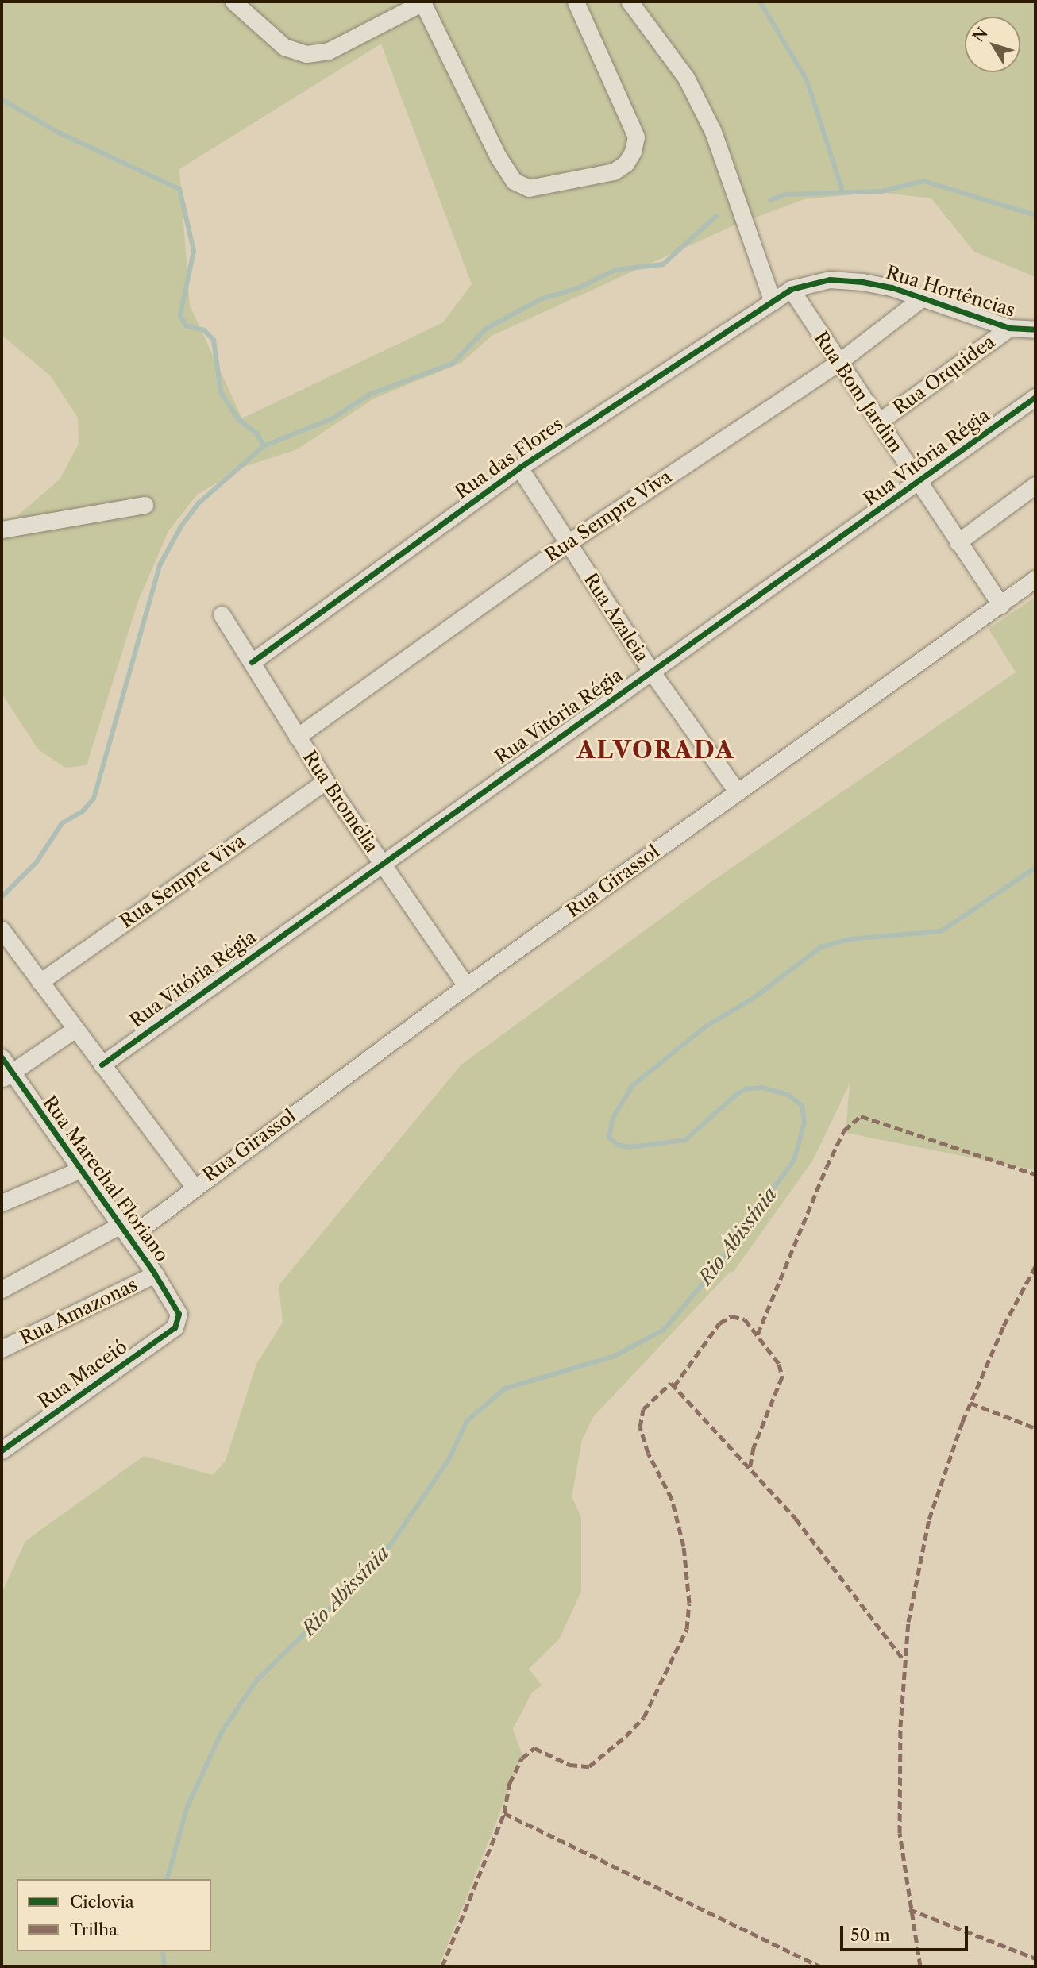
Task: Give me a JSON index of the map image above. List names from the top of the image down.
{
  "streets": {
    "street": [
      "Rua Hortências",
      "Rua Orquidea",
      "Rua Bom Jardim",
      "Rua Vitória Régia",
      "Rua das Flores",
      "Rua Sempre Viva",
      "Rua Azaleia",
      "Rua Bromélia",
      "Rua Girassol",
      "Rua Marechal Floriano",
      "Rua Amazonas",
      "Rua Maceió"
    ]
  },
  "crossings": [
    ["Rua Hortências", "Rua Orquidea"],
    ["Rua Hortências", "Rua Bom Jardim"],
    ["Rua Hortências", "Rua das Flores"],
    ["Rua Hortências", "Rua Sempre Viva"],
    ["Rua Orquidea", "Rua Bom Jardim"],
    ["Rua Bom Jardim", "Rua Vitória Régia"],
    ["Rua Bom Jardim", "Rua das Flores"],
    ["Rua Bom Jardim", "Rua Sempre Viva"],
    ["Rua Bom Jardim", "Rua Girassol"],
    ["Rua Vitória Régia", "Rua Azaleia"],
    ["Rua Vitória Régia", "Rua Bromélia"],
    ["Rua das Flores", "Rua Azaleia"],
    ["Rua das Flores", "Rua Bromélia"],
    ["Rua Sempre Viva", "Rua Azaleia"],
    ["Rua Sempre Viva", "Rua Bromélia"],
    ["Rua Azaleia", "Rua Girassol"],
    ["Rua Bromélia", "Rua Girassol"],
    ["Rua Girassol", "Rua Marechal Floriano"],
    ["Rua Marechal Floriano", "Rua Amazonas"],
    ["Rua Marechal Floriano", "Rua Maceió"]
  ],
  "districts": ["ALVORADA"],
  "water": ["Rio Abissínia"],
  "legend": ["Ciclovia", "Trilha"],
  "scale_bar": "50 m",
  "north": "top left"
}
